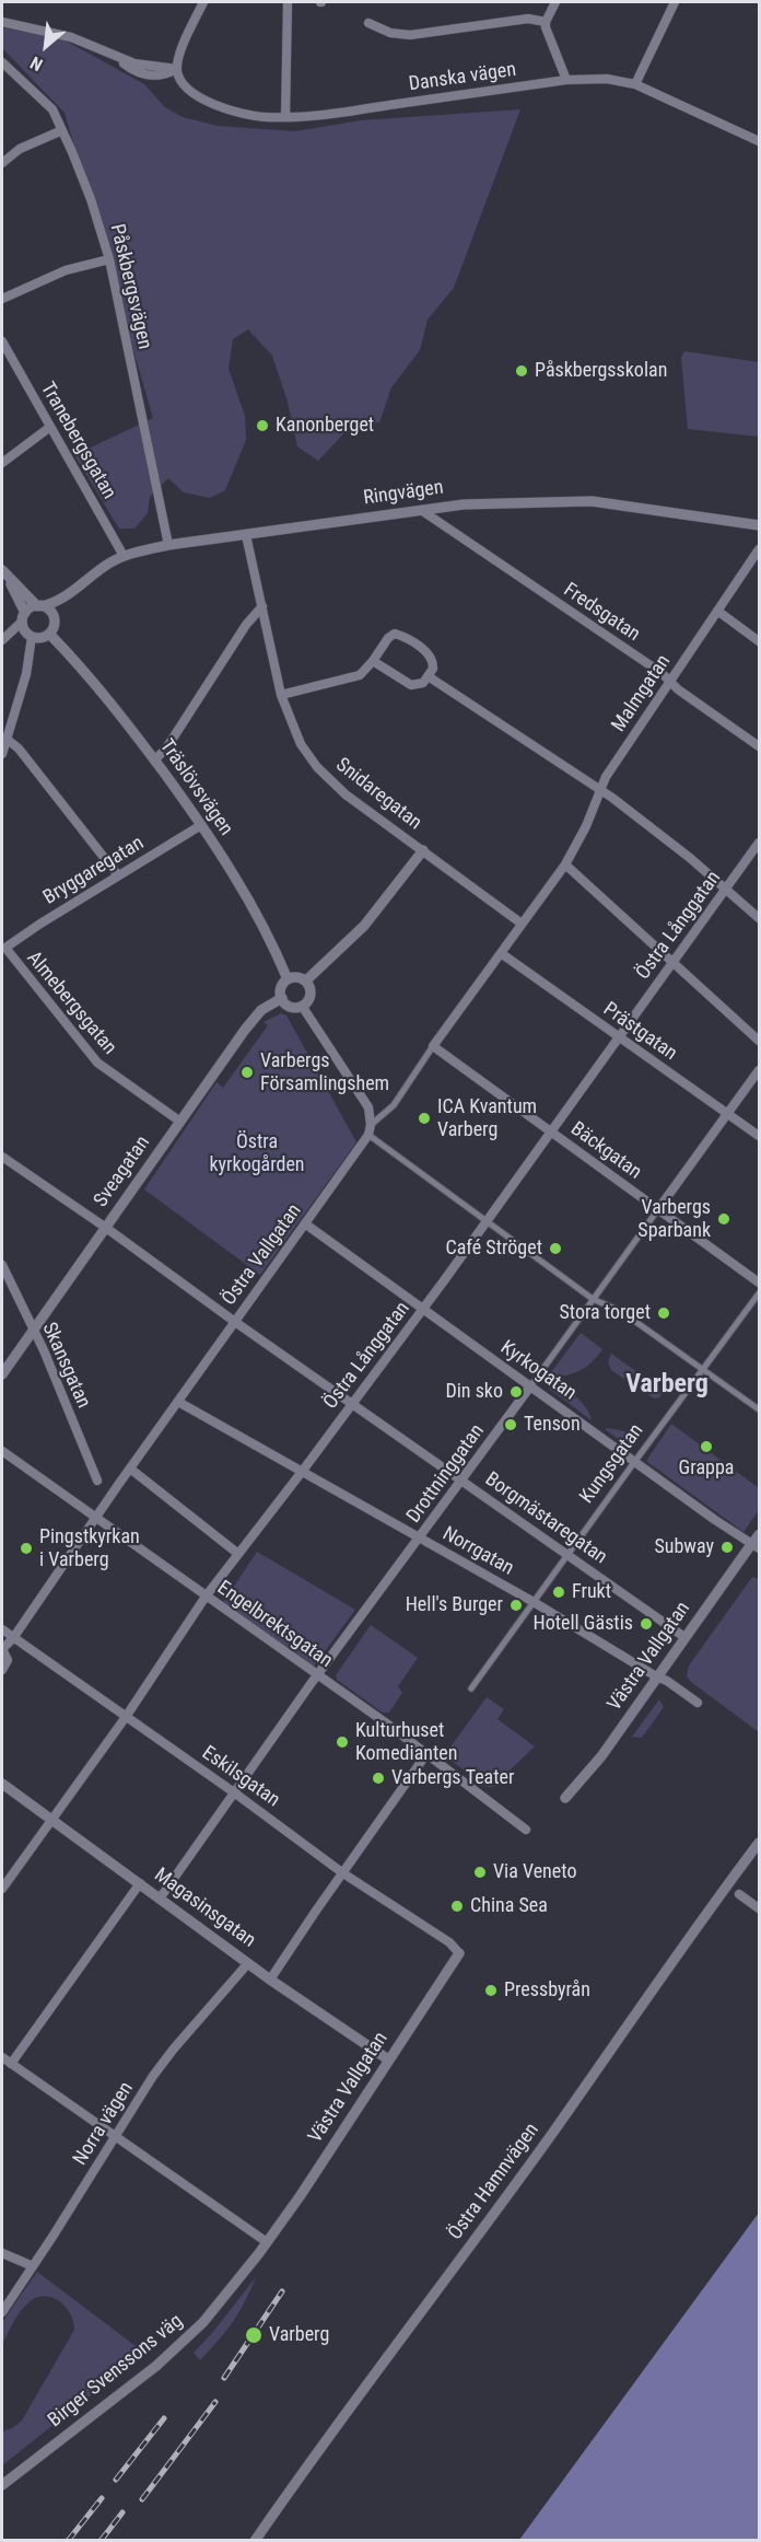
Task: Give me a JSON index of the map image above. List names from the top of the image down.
{
  "streets": {
    "street": [
      "Danska vägen",
      "Påskbergsvägen",
      "Tranebergsgatan",
      "Ringvägen",
      "Fredsgatan",
      "Malmgatan",
      "Träslövsvägen",
      "Snidaregatan",
      "Bryggaregatan",
      "Östra Långgatan",
      "Almebergsgatan",
      "Prästgatan",
      "Bäckgatan",
      "Sveagatan",
      "Östra Vallgatan",
      "Skansgatan",
      "Kyrkogatan",
      "Kungsgatan",
      "Drottninggatan",
      "Borgmästaregatan",
      "Norrgatan",
      "Engelbrektsgatan",
      "Västra Vallgatan",
      "Eskilsgatan",
      "Magasinsgatan",
      "Norra vägen",
      "Östra Hamnvägen",
      "Birger Svenssons väg"
    ]
  },
  "crossings": [
    ["Påskbergsvägen", "Ringvägen"],
    ["Tranebergsgatan", "Ringvägen"],
    ["Ringvägen", "Fredsgatan"],
    ["Ringvägen", "Träslövsvägen"],
    ["Ringvägen", "Snidaregatan"],
    ["Fredsgatan", "Malmgatan"],
    ["Malmgatan", "Östra Vallgatan"],
    ["Träslövsvägen", "Bryggaregatan"],
    ["Träslövsvägen", "Sveagatan"],
    ["Snidaregatan", "Östra Vallgatan"],
    ["Bryggaregatan", "Almebergsgatan"],
    ["Östra Långgatan", "Prästgatan"],
    ["Östra Långgatan", "Bäckgatan"],
    ["Östra Långgatan", "Kyrkogatan"],
    ["Östra Långgatan", "Borgmästaregatan"],
    ["Östra Långgatan", "Norrgatan"],
    ["Östra Långgatan", "Engelbrektsgatan"],
    ["Östra Långgatan", "Eskilsgatan"],
    ["Östra Långgatan", "Magasinsgatan"],
    ["Almebergsgatan", "Sveagatan"],
    ["Prästgatan", "Östra Vallgatan"],
    ["Prästgatan", "Drottninggatan"],
    ["Bäckgatan", "Östra Vallgatan"],
    ["Bäckgatan", "Drottninggatan"],
    ["Sveagatan", "Skansgatan"],
    ["Sveagatan", "Borgmästaregatan"],
    ["Östra Vallgatan", "Kyrkogatan"],
    ["Östra Vallgatan", "Borgmästaregatan"],
    ["Östra Vallgatan", "Norrgatan"],
    ["Östra Vallgatan", "Engelbrektsgatan"],
    ["Östra Vallgatan", "Eskilsgatan"],
    ["Kyrkogatan", "Kungsgatan"],
    ["Kyrkogatan", "Drottninggatan"],
    ["Kyrkogatan", "Västra Vallgatan"],
    ["Kungsgatan", "Borgmästaregatan"],
    ["Kungsgatan", "Norrgatan"],
    ["Drottninggatan", "Borgmästaregatan"],
    ["Drottninggatan", "Norrgatan"],
    ["Drottninggatan", "Engelbrektsgatan"],
    ["Drottninggatan", "Eskilsgatan"],
    ["Drottninggatan", "Magasinsgatan"],
    ["Borgmästaregatan", "Västra Vallgatan"],
    ["Norrgatan", "Västra Vallgatan"],
    ["Västra Vallgatan", "Eskilsgatan"],
    ["Västra Vallgatan", "Magasinsgatan"],
    ["Västra Vallgatan", "Birger Svenssons väg"],
    ["Magasinsgatan", "Norra vägen"]
  ],
  "districts": ["Varberg"],
  "parks": ["Östra kyrkogården"],
  "places": [
    "Påskbergsskolan",
    "Kanonberget",
    "Varbergs Församlingshem",
    "ICA Kvantum Varberg",
    "Varbergs Sparbank",
    "Café Ströget",
    "Stora torget",
    "Din sko",
    "Tenson",
    "Grappa",
    "Subway",
    "Pingstkyrkan i Varberg",
    "Frukt",
    "Hell's Burger",
    "Hotell Gästis",
    "Kulturhuset Komedianten",
    "Varbergs Teater",
    "Via Veneto",
    "China Sea",
    "Pressbyrån",
    "Varberg"
  ],
  "north": "bottom left"
}
